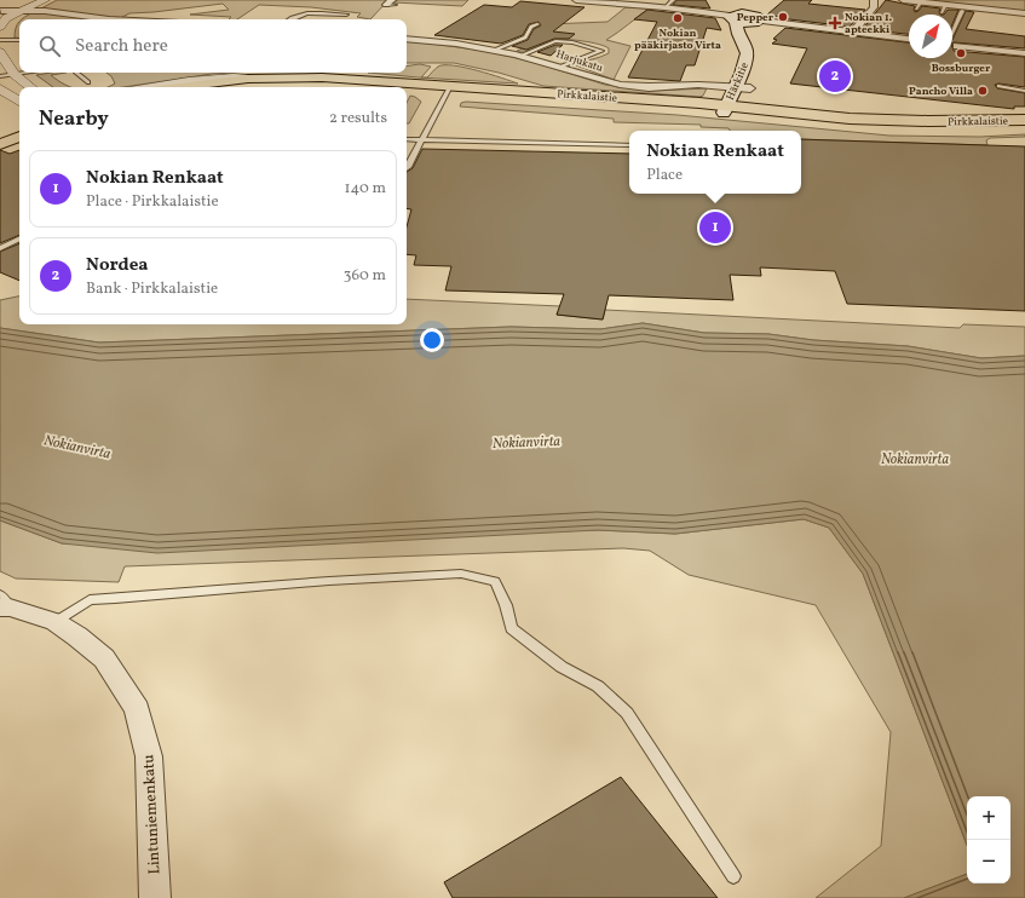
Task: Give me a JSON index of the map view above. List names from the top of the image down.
{
  "streets": {
    "main road": ["Härkitie", "Pirkkalaistie"],
    "street": ["Harjukatu", "Lintuniemenkatu"]
  },
  "crossings": [
    ["Harjukatu", "Härkitie"],
    ["Härkitie", "Pirkkalaistie"]
  ],
  "water": ["Nokianvirta"],
  "places": {
    "other": [
      "Pepper",
      "Nokian pääkirjasto Virta",
      "Bossburger",
      "Pancho Villa"
    ],
    "health": ["Nokian 1. apteekki"]
  },
  "north": "top right",
  "page": {
    "search": "Search here",
    "pins": ["2", "1"],
    "heading": ["Nearby", "2 results"],
    "popup": ["Nokian Renkaat", "Place"],
    "list": [
      {
        "mark": "1",
        "name": "Nokian Renkaat",
        "note": "Place · Pirkkalaistie",
        "value": "140 m"
      },
      {
        "mark": "2",
        "name": "Nordea",
        "note": "Bank · Pirkkalaistie",
        "value": "360 m"
      }
    ],
    "map_buttons": ["+", "−"]
  }
}
